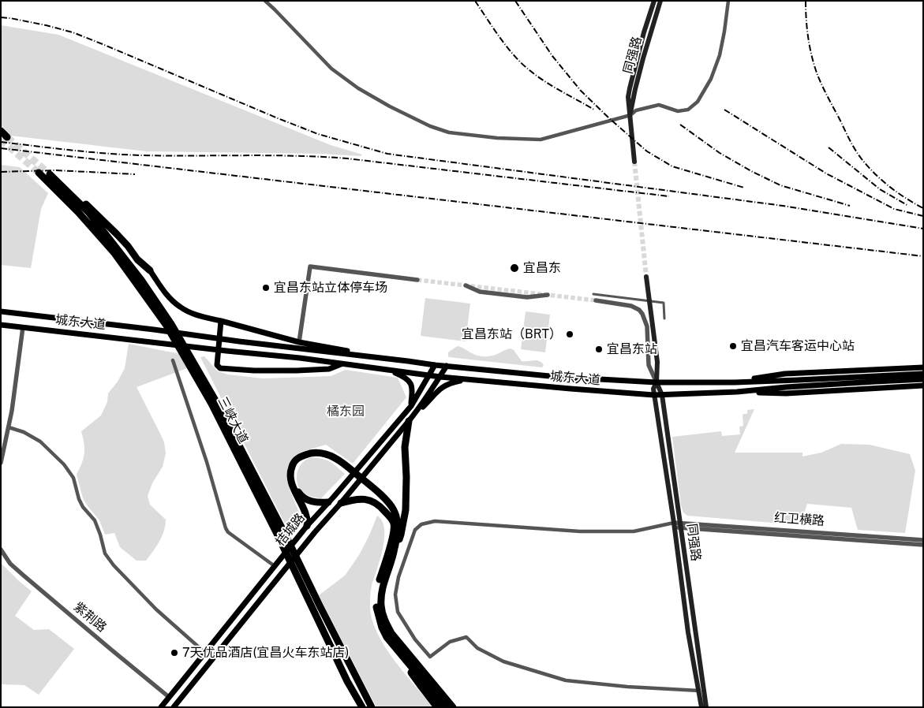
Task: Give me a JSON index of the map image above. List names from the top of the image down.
{
  "streets": {
    "highway": ["三峡大道"],
    "main road": ["同强路", "城东大道", "桔城路"],
    "street": ["红卫横路", "紫荆路"]
  },
  "crossings": [
    ["同强路", "城东大道"],
    ["同强路", "红卫横路"],
    ["城东大道", "桔城路"],
    ["桔城路", "紫荆路"]
  ],
  "parks": ["橘东园"],
  "places": [
    "宜昌东",
    "宜昌东站立体停车场",
    "宜昌东站（BRT）",
    "宜昌汽车客运中心站",
    "宜昌东站",
    "7天优品酒店(宜昌火车东站店)"
  ]
}
